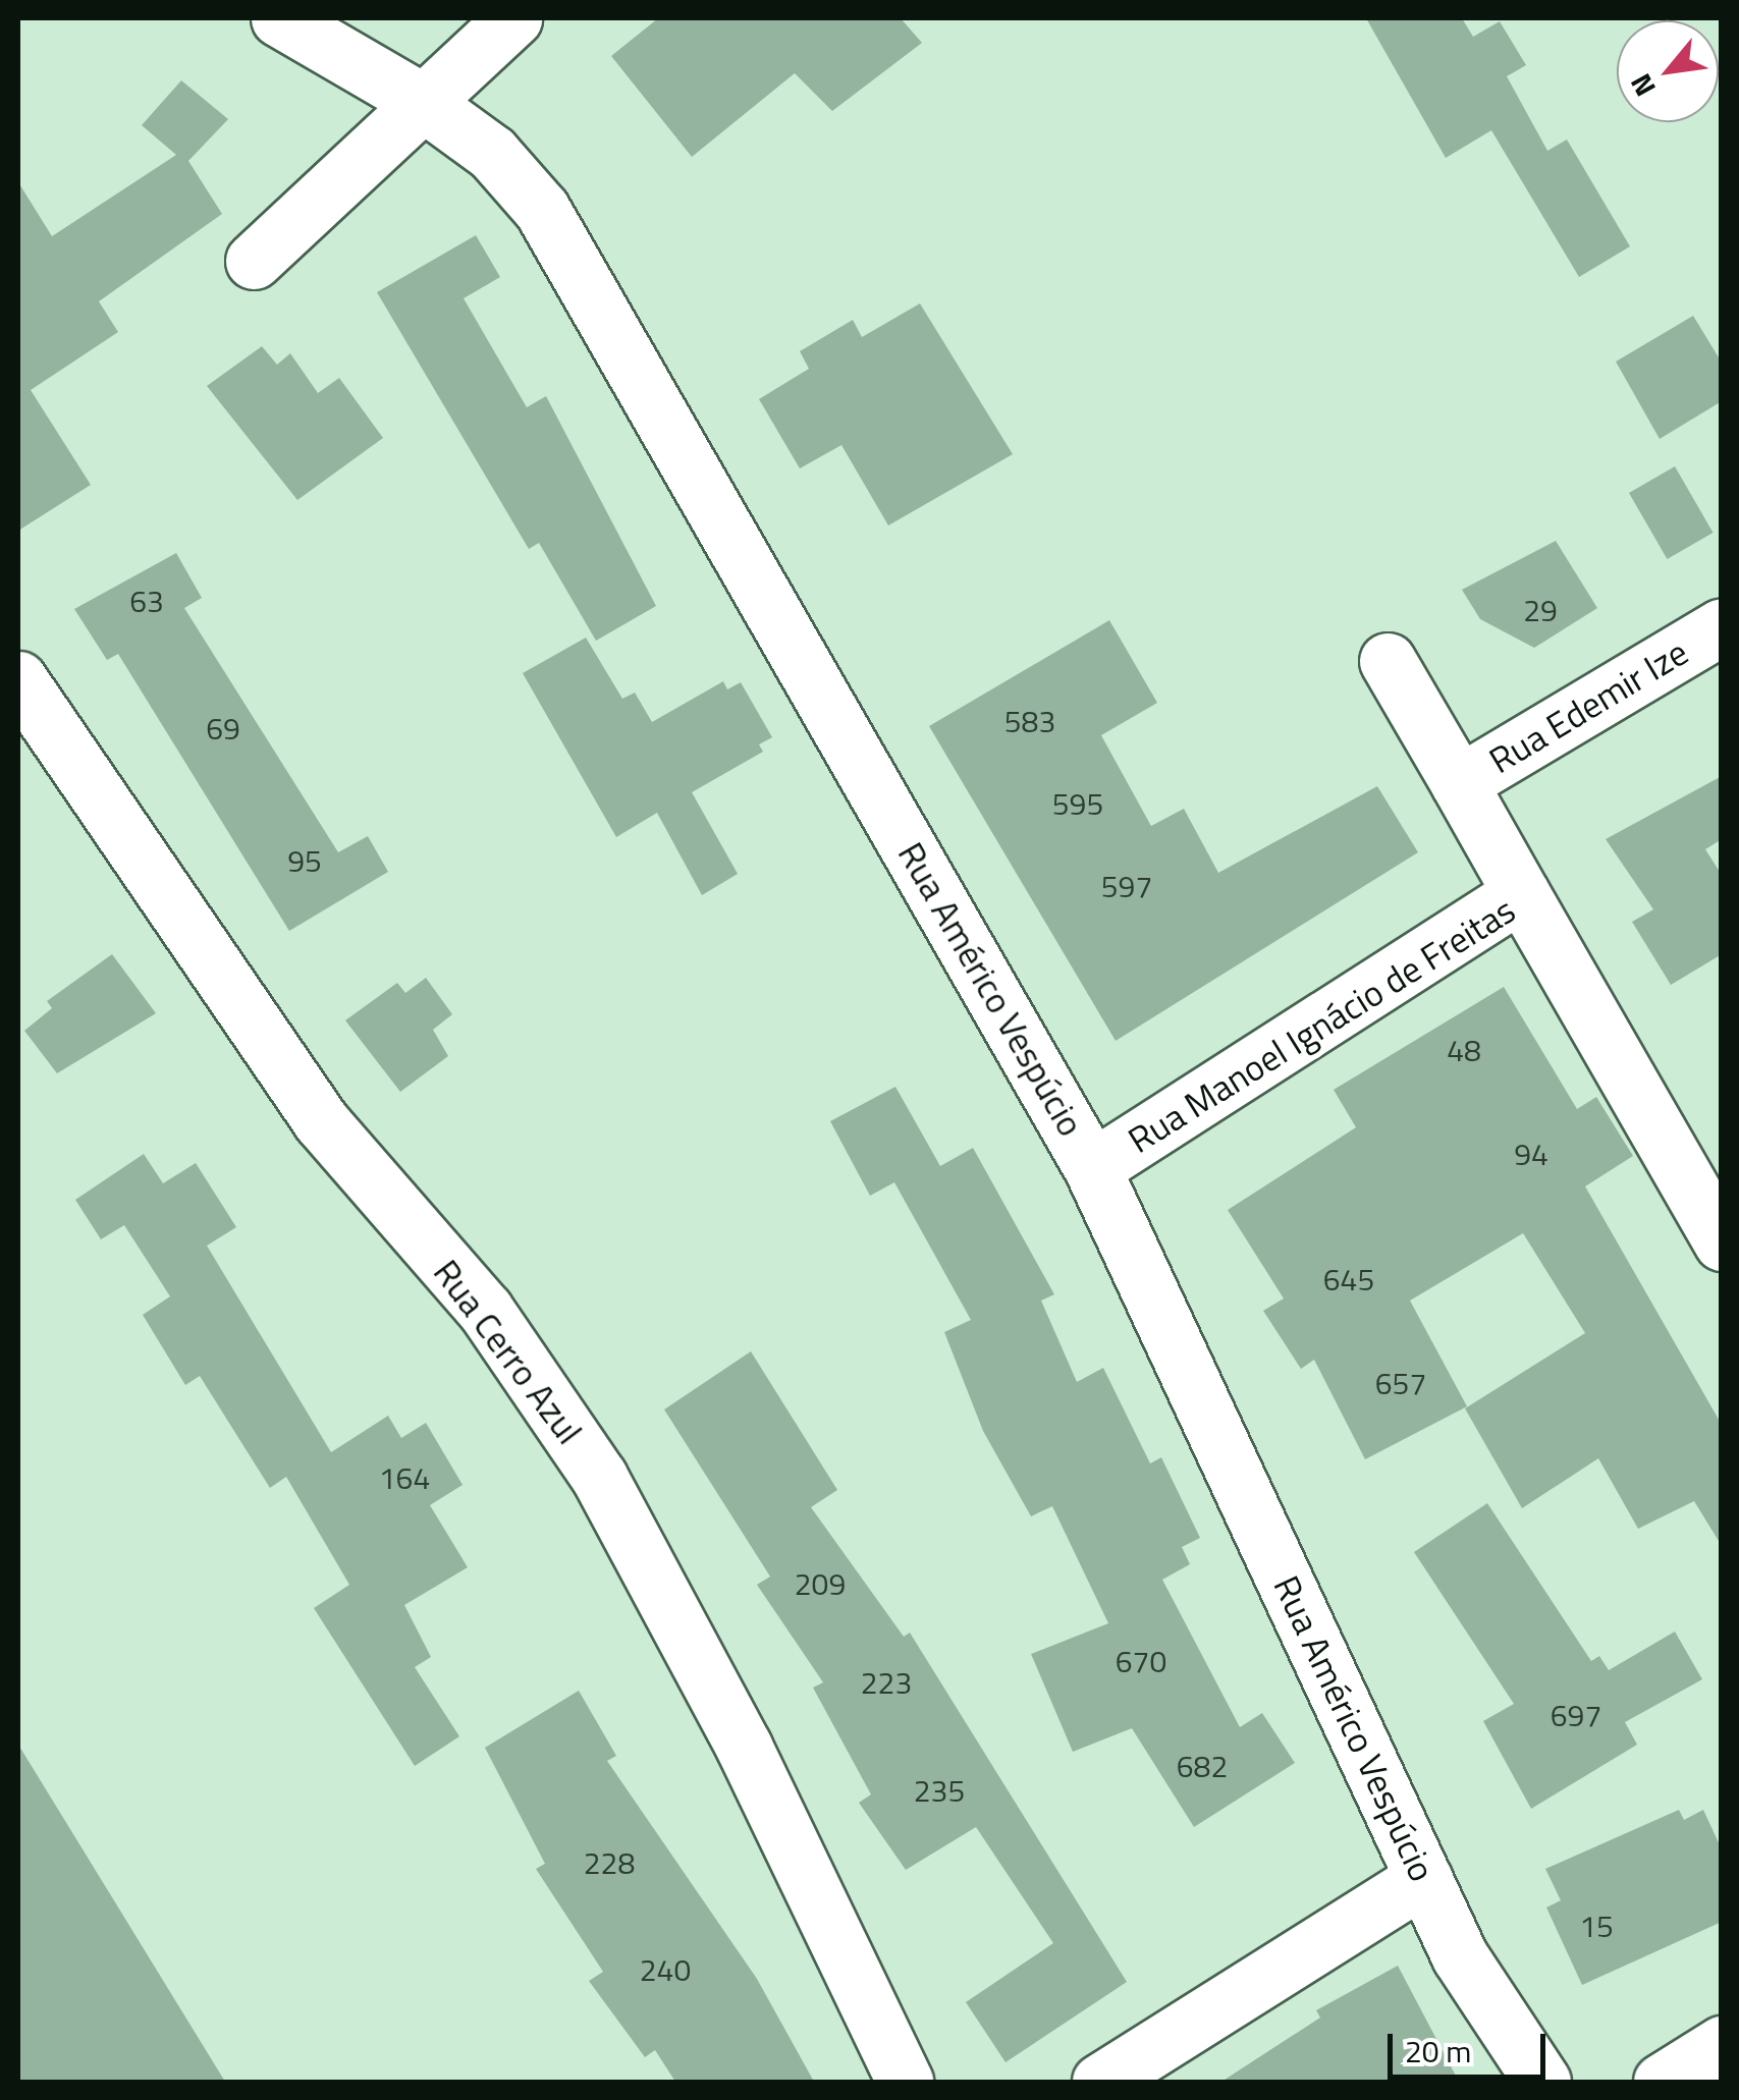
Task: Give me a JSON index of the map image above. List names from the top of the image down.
{
  "streets": {
    "street": [
      "Rua Edemir Ize",
      "Rua Américo Vespúcio",
      "Rua Manoel Ignácio de Freitas",
      "Rua Cerro Azul"
    ]
  },
  "crossings": [
    ["Rua Edemir Ize", "Rua Manoel Ignácio de Freitas"],
    ["Rua Américo Vespúcio", "Rua Manoel Ignácio de Freitas"]
  ],
  "house_numbers": [
    "63",
    "29",
    "583",
    "69",
    "595",
    "95",
    "597",
    "48",
    "94",
    "645",
    "657",
    "164",
    "209",
    "670",
    "223",
    "697",
    "682",
    "235",
    "228",
    "15",
    "240"
  ],
  "scale_bar": "20 m",
  "north": "bottom left"
}
